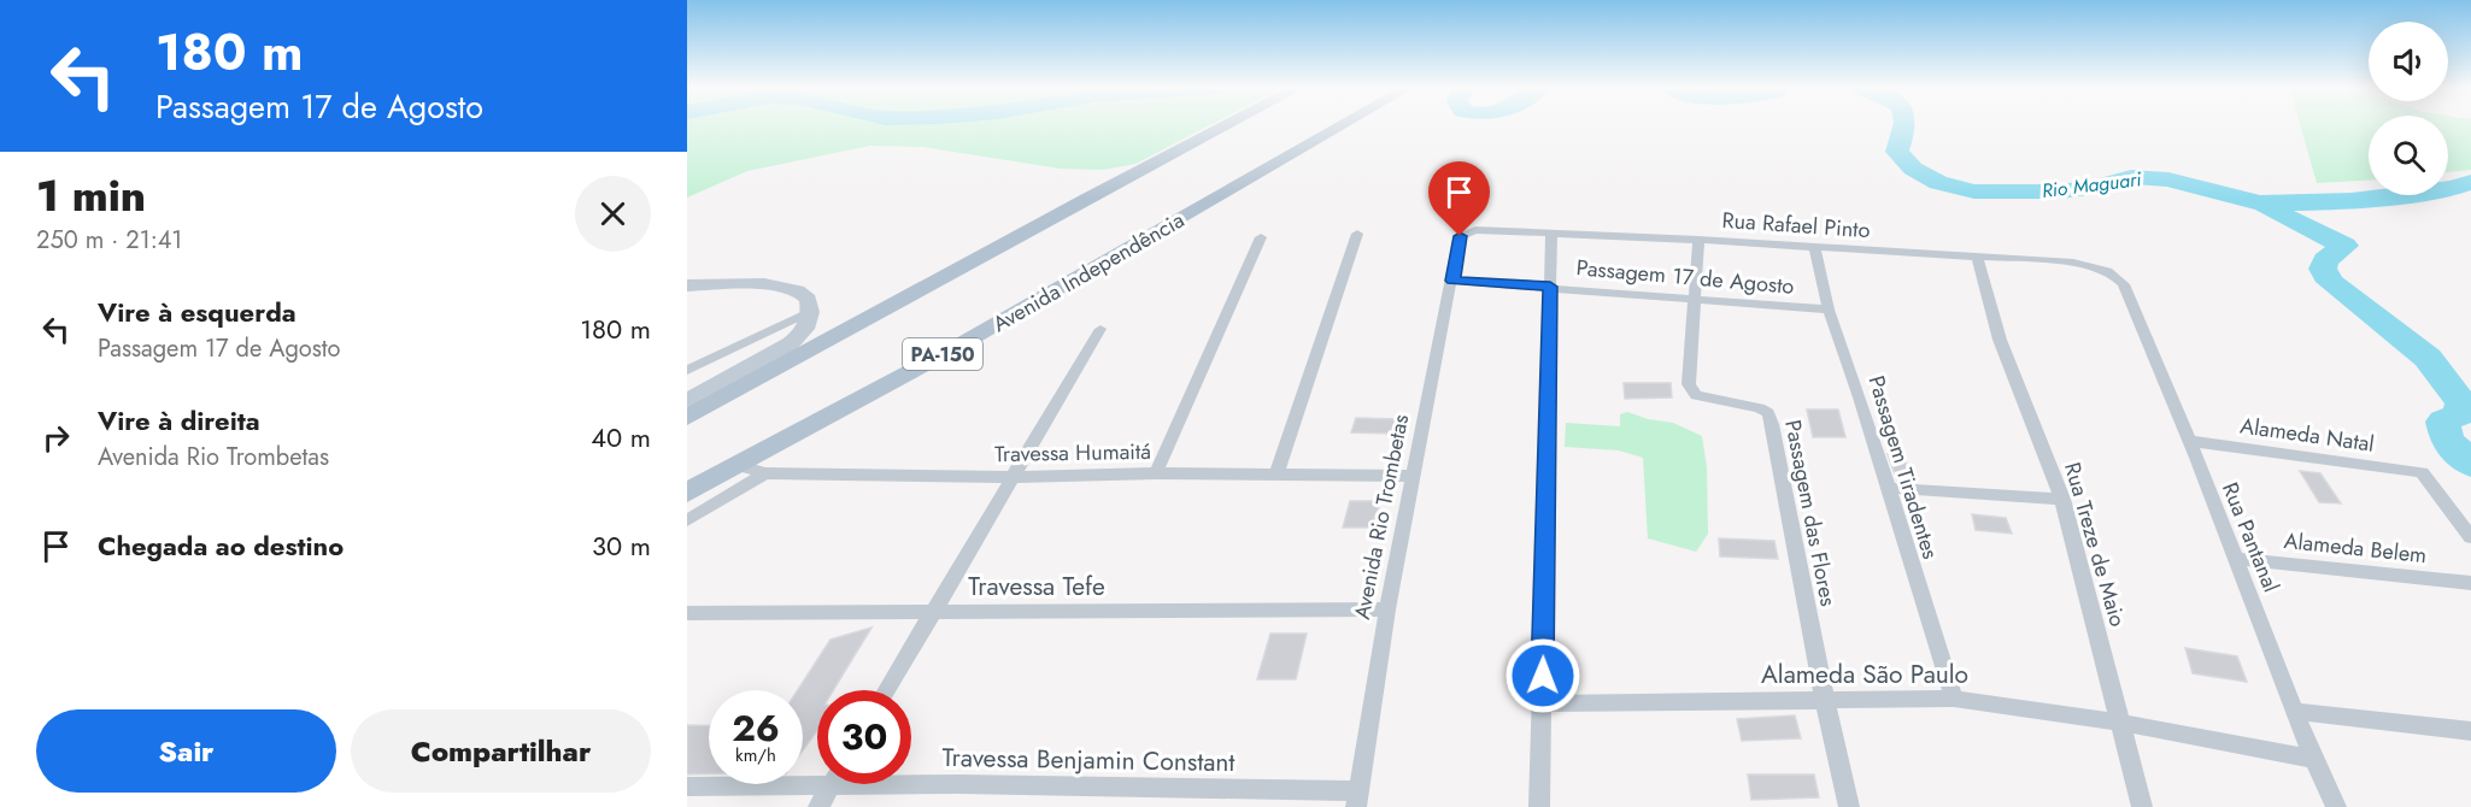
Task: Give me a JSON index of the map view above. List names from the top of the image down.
{
  "streets": {
    "main road": ["Avenida Independência", "PA-150"],
    "street": [
      "Rua Rafael Pinto",
      "Passagem 17 de Agosto",
      "Alameda Natal",
      "Travessa Humaitá",
      "Passagem Tiradentes",
      "Passagem das Flores",
      "Avenida Rio Trombetas",
      "Rua Pantanal",
      "Rua Treze de Maio",
      "Alameda Belem",
      "Travessa Tefe",
      "Alameda São Paulo",
      "Travessa Benjamin Constant"
    ]
  },
  "crossings": [
    ["Rua Rafael Pinto", "Passagem Tiradentes"],
    ["Rua Rafael Pinto", "Passagem das Flores"],
    ["Rua Rafael Pinto", "Avenida Rio Trombetas"],
    ["Rua Rafael Pinto", "Rua Pantanal"],
    ["Rua Rafael Pinto", "Rua Treze de Maio"],
    ["Avenida Independência", "Travessa Humaitá"],
    ["Passagem 17 de Agosto", "Passagem Tiradentes"],
    ["Passagem 17 de Agosto", "Passagem das Flores"],
    ["Passagem 17 de Agosto", "Avenida Rio Trombetas"],
    ["Alameda Natal", "Rua Pantanal"],
    ["Travessa Humaitá", "Avenida Rio Trombetas"],
    ["Passagem Tiradentes", "Alameda São Paulo"],
    ["Passagem das Flores", "Alameda São Paulo"],
    ["Avenida Rio Trombetas", "Travessa Tefe"],
    ["Avenida Rio Trombetas", "Travessa Benjamin Constant"],
    ["Rua Pantanal", "Alameda Belem"],
    ["Rua Pantanal", "Alameda São Paulo"],
    ["Rua Treze de Maio", "Alameda São Paulo"]
  ],
  "water": ["Rio Maguari"],
  "page": {
    "turn": ["180 m", "Passagem 17 de Agosto"],
    "heading": ["1 min", "250 m · 21:41"],
    "list": [
      {
        "name": "Vire à esquerda",
        "note": "Passagem 17 de Agosto",
        "value": "180 m"
      },
      {
        "name": "Vire à direita",
        "note": "Avenida Rio Trombetas",
        "value": "40 m"
      },
      {
        "name": "Chegada ao destino",
        "value": "30 m"
      }
    ],
    "speed": "26 km/h",
    "limit": "30",
    "buttons": ["Sair", "Compartilhar"]
  }
}
